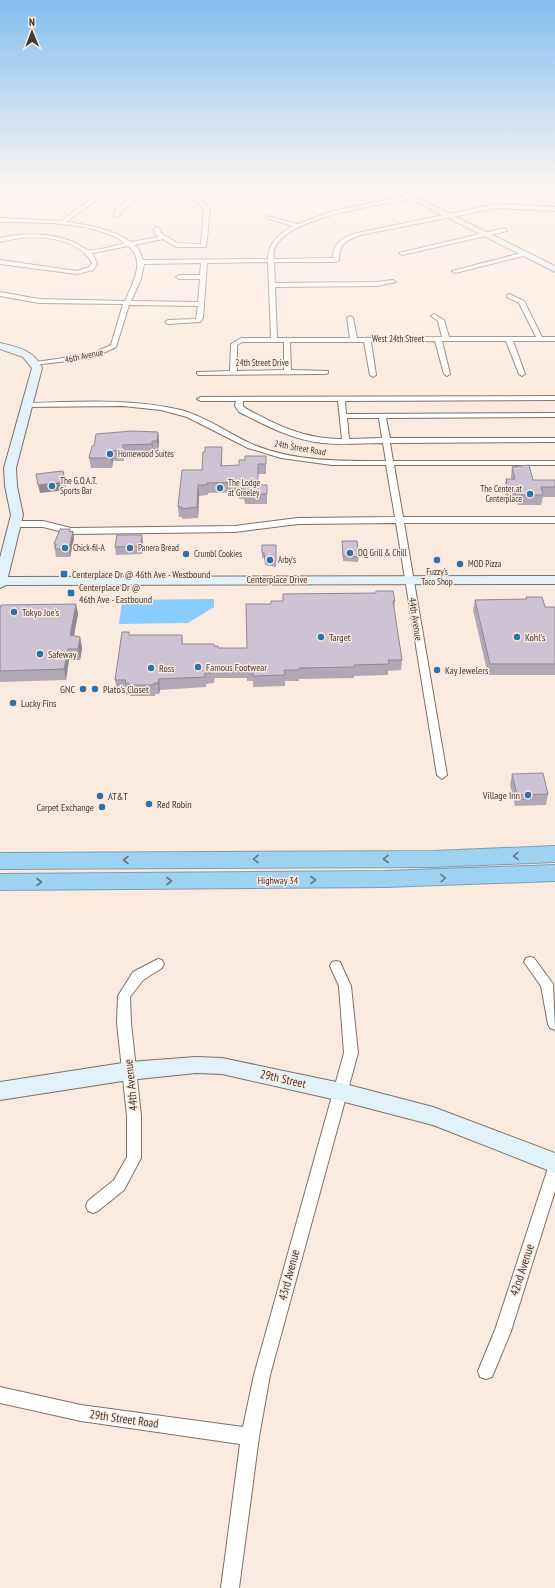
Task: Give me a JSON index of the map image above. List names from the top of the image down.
{
  "streets": {
    "highway": ["Highway 34"],
    "street": [
      "West 24th Street",
      "46th Avenue",
      "24th Street Drive",
      "24th Street Road",
      "Centerplace Drive",
      "44th Avenue",
      "29th Street",
      "42nd Avenue",
      "43rd Avenue",
      "29th Street Road"
    ]
  },
  "crossings": [
    ["West 24th Street", "24th Street Drive"],
    ["24th Street Road", "44th Avenue"],
    ["Centerplace Drive", "44th Avenue"],
    ["44th Avenue", "29th Street"],
    ["29th Street", "43rd Avenue"],
    ["43rd Avenue", "29th Street Road"]
  ],
  "places": {
    "other": [
      "Homewood Suites",
      "The G.O.A.T. Sports Bar",
      "The Lodge at Greeley",
      "The Center at Centerplace",
      "Chick-fil-A",
      "Panera Bread",
      "DQ Grill & Chill",
      "Crumbl Cookies",
      "Arby's",
      "Fuzzy's Taco Shop",
      "MOD Pizza",
      "Tokyo Joe's",
      "Target",
      "Kohl's",
      "Safeway",
      "Famous Footwear",
      "Ross",
      "Kay Jewelers",
      "GNC",
      "Plato's Closet",
      "Lucky Fins",
      "Village Inn",
      "AT&T",
      "Red Robin",
      "Carpet Exchange"
    ],
    "transit": ["Centerplace Dr @ 46th Ave - Westbound", "Centerplace Dr @ 46th Ave - Eastbound"]
  },
  "north": "top"
}
